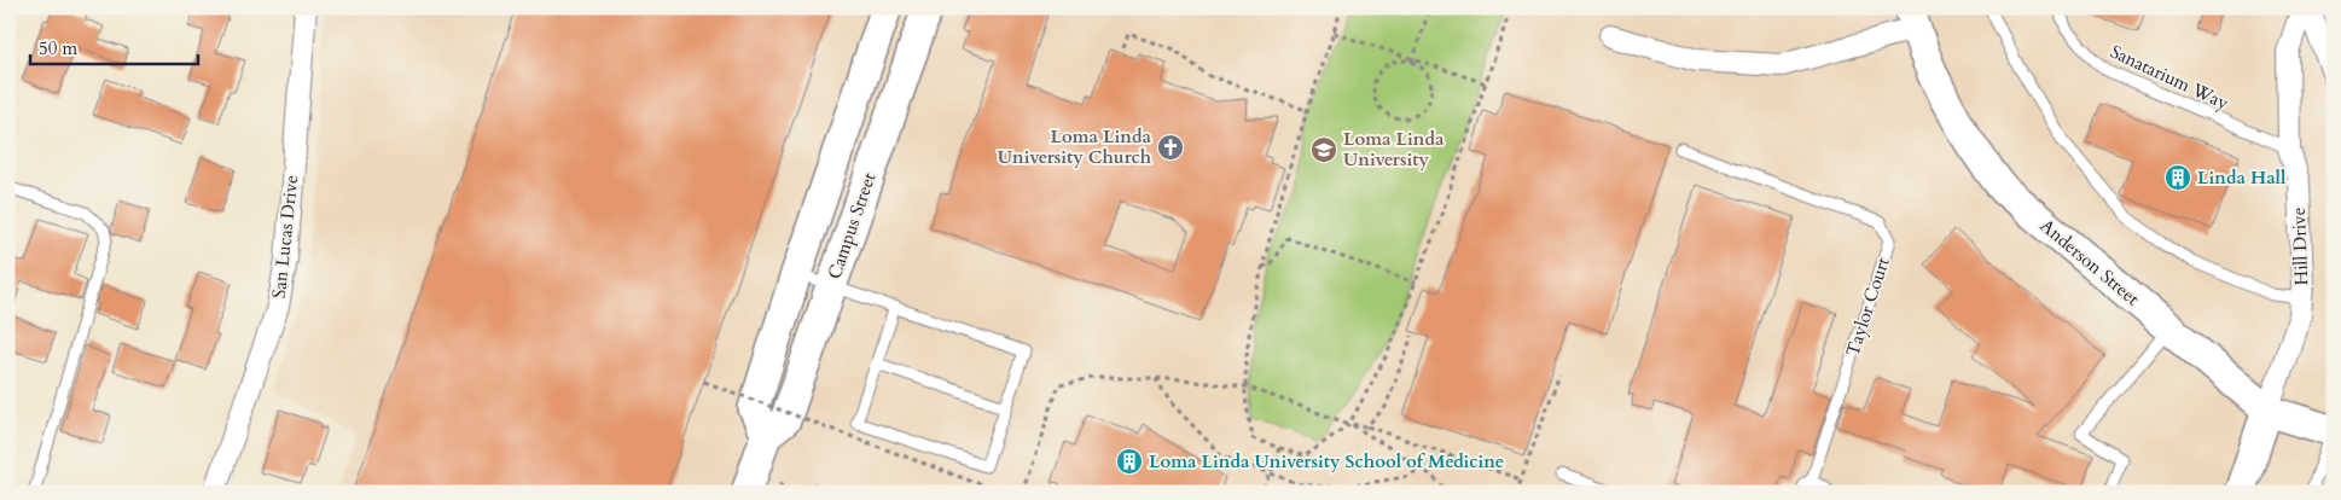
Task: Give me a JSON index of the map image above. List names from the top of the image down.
{
  "streets": {
    "street": [
      "Campus Street",
      "San Lucas Drive",
      "Hill Drive",
      "Anderson Street"
    ],
    "lane": ["Sanatarium Way", "Taylor Court"]
  },
  "crossings": [
    ["Sanatarium Way", "Hill Drive"],
    ["Hill Drive", "Anderson Street"]
  ],
  "places": {
    "church": ["Loma Linda University Church"],
    "school or university": ["Loma Linda University"],
    "building": ["Linda Hall", "Loma Linda University School of Medicine"]
  },
  "scale_bar": "50 m"
}
